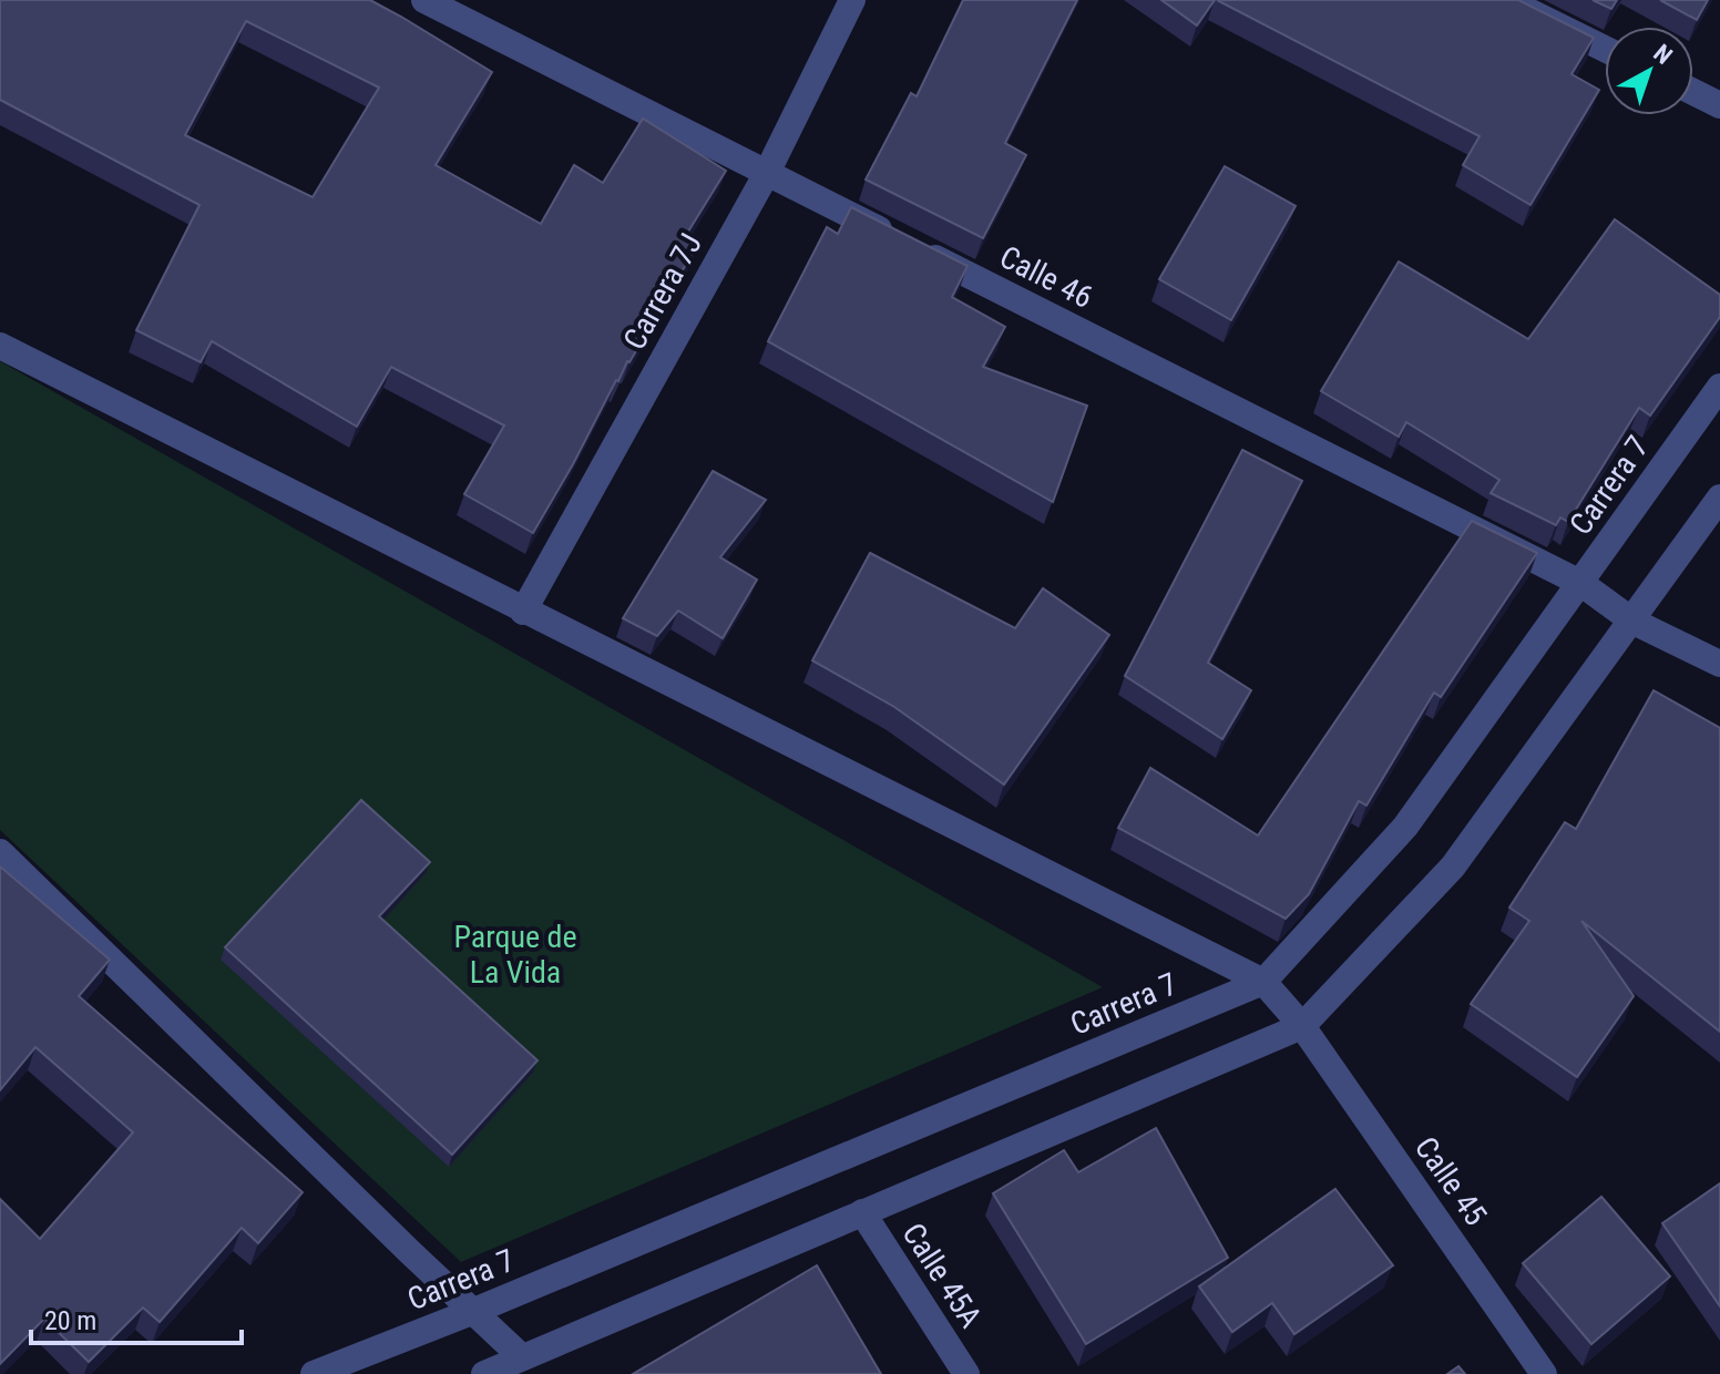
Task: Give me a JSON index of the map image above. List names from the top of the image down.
{
  "streets": {
    "street": [
      "Calle 46",
      "Carrera 7J",
      "Carrera 7",
      "Calle 45",
      "Calle 45A"
    ]
  },
  "crossings": [
    ["Calle 46", "Carrera 7J"],
    ["Calle 46", "Carrera 7"],
    ["Carrera 7", "Calle 45"]
  ],
  "parks": ["Parque de La Vida"],
  "scale_bar": "20 m",
  "north": "top right"
}
